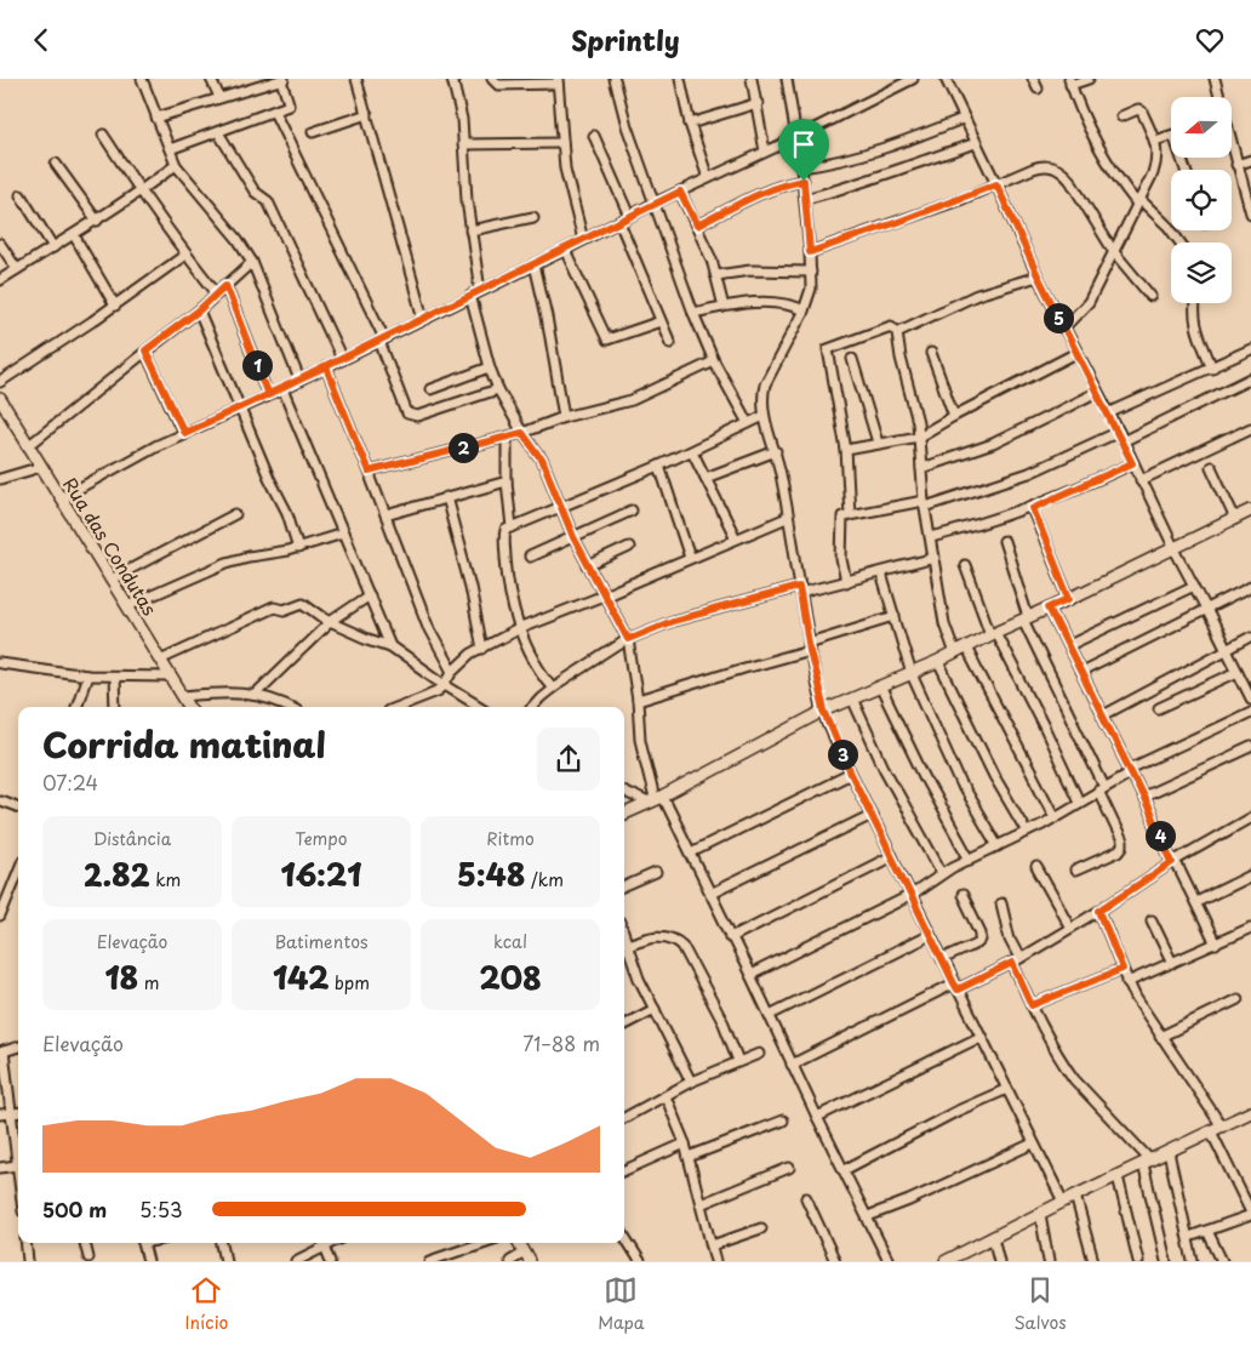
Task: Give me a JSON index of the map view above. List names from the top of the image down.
{
  "streets": {
    "street": ["Rua das Condutas"]
  },
  "north": "left",
  "page": {
    "header": "Sprintly",
    "pins": [
      "5",
      "1",
      "2",
      "3",
      "4"
    ],
    "heading": ["Corrida matinal", "07:24"],
    "stats": [
      ["Distância", "2.82 km"],
      ["Tempo", "16:21"],
      ["Ritmo", "5:48 /km"],
      ["Elevação", "18 m"],
      ["Batimentos", "142 bpm"],
      ["kcal", "208"]
    ],
    "chart": ["Elevação", "71–88 m"],
    "list": [
      {
        "name": "500 m",
        "note": "5:53"
      }
    ],
    "tabs": ["Início", "Mapa", "Salvos"]
  }
}
